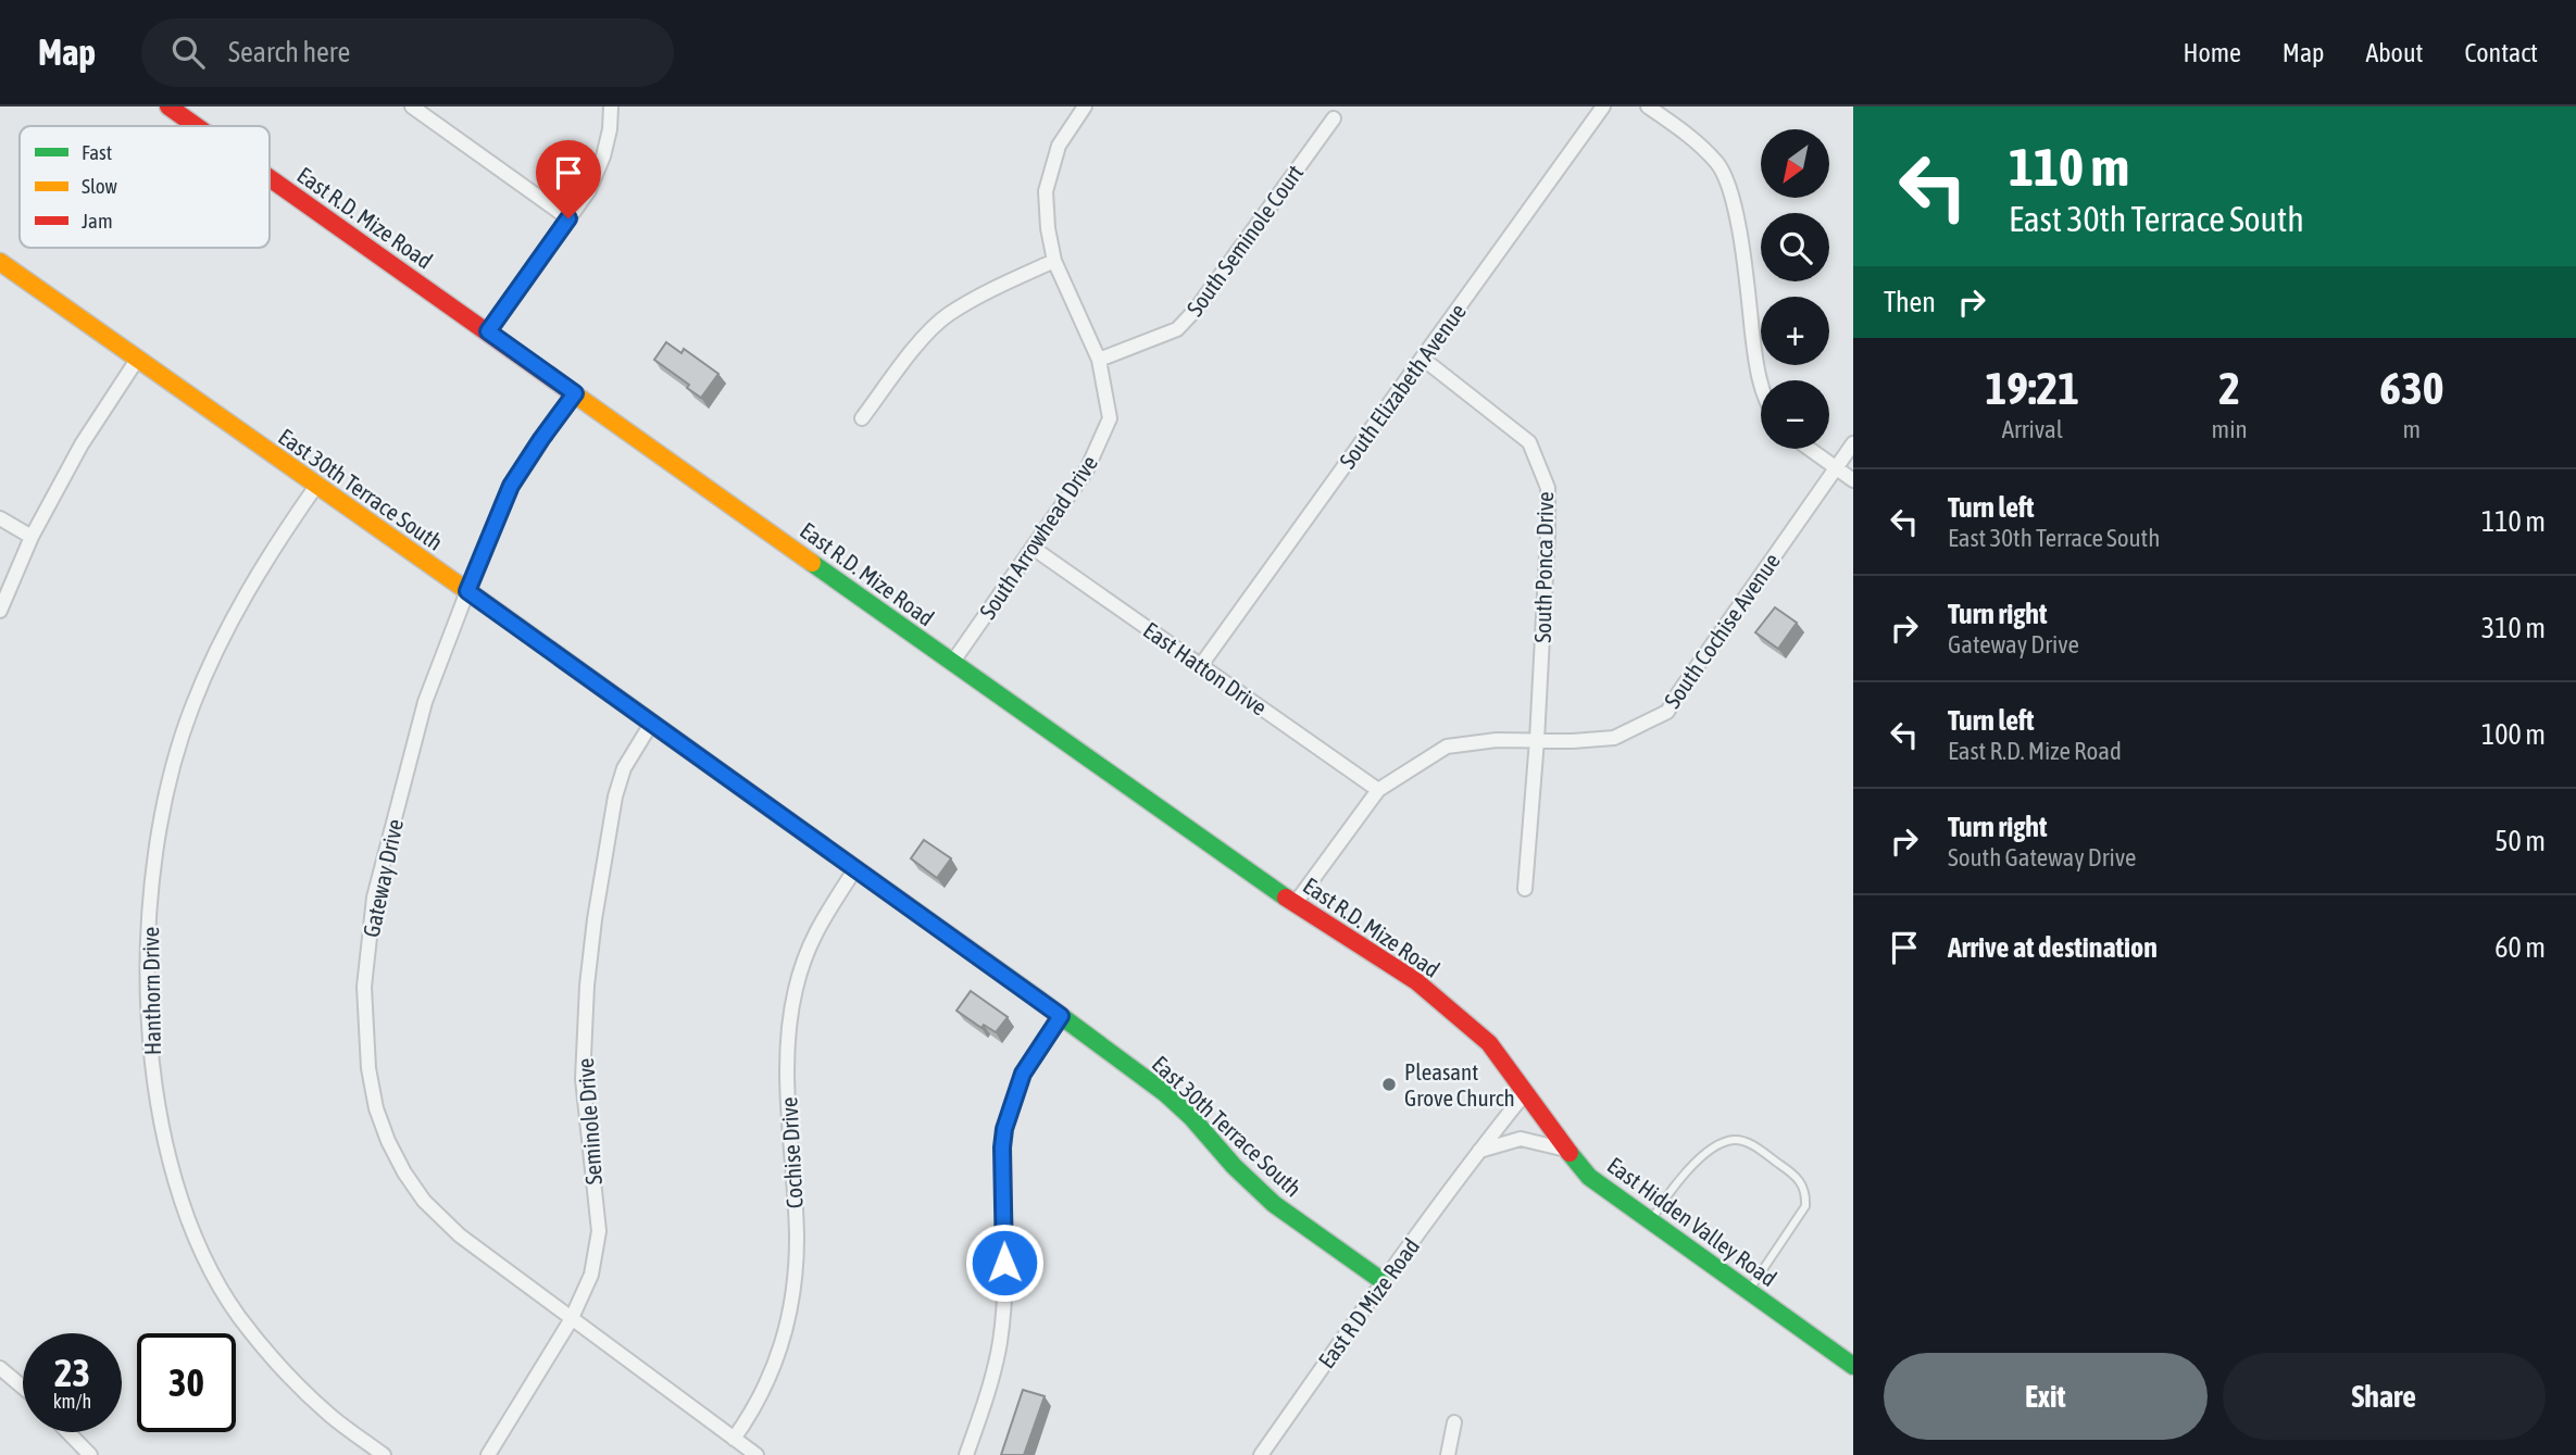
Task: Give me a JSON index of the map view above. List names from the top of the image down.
{
  "streets": {
    "main road": ["East R.D. Mize Road", "East 30th Terrace South", "East Hidden Valley Road"],
    "street": [
      "South Seminole Court",
      "South Elizabeth Avenue",
      "South Arrowhead Drive",
      "South Ponca Drive",
      "South Cochise Avenue",
      "East Hatton Drive",
      "Gateway Drive",
      "Hanthorn Drive",
      "Seminole Drive",
      "Cochise Drive",
      "East R D Mize Road"
    ]
  },
  "crossings": [
    ["East R.D. Mize Road", "South Arrowhead Drive"],
    ["East R.D. Mize Road", "South Cochise Avenue"],
    ["East R.D. Mize Road", "Gateway Drive"],
    ["East R.D. Mize Road", "East Hidden Valley Road"],
    ["East R.D. Mize Road", "East R D Mize Road"],
    ["South Seminole Court", "South Arrowhead Drive"],
    ["South Elizabeth Avenue", "South Ponca Drive"],
    ["South Elizabeth Avenue", "East Hatton Drive"],
    ["East 30th Terrace South", "Gateway Drive"],
    ["East 30th Terrace South", "Hanthorn Drive"],
    ["East 30th Terrace South", "Seminole Drive"],
    ["East 30th Terrace South", "Cochise Drive"],
    ["East 30th Terrace South", "East R D Mize Road"],
    ["South Arrowhead Drive", "East Hatton Drive"],
    ["South Ponca Drive", "South Cochise Avenue"],
    ["South Cochise Avenue", "East Hatton Drive"],
    ["Gateway Drive", "Seminole Drive"],
    ["Gateway Drive", "Cochise Drive"],
    ["East Hidden Valley Road", "East R D Mize Road"]
  ],
  "places": ["Pleasant Grove Church"],
  "legend": ["Fast", "Slow", "Jam"],
  "north": "bottom left",
  "page": {
    "header": "Map",
    "search": "Search here",
    "nav": [
      "Home",
      "Map",
      "About",
      "Contact"
    ],
    "turn": ["110 m", "East 30th Terrace South"],
    "map_buttons": ["+", "−"],
    "then": "Then",
    "eta": [
      "19:21",
      "Arrival",
      "2",
      "min",
      "630",
      "m"
    ],
    "list": [
      {
        "name": "Turn left",
        "note": "East 30th Terrace South",
        "value": "110 m"
      },
      {
        "name": "Turn right",
        "note": "Gateway Drive",
        "value": "310 m"
      },
      {
        "name": "Turn left",
        "note": "East R.D. Mize Road",
        "value": "100 m"
      },
      {
        "name": "Turn right",
        "note": "South Gateway Drive",
        "value": "50 m"
      },
      {
        "name": "Arrive at destination",
        "value": "60 m"
      }
    ],
    "speed": "23 km/h",
    "limit": "30",
    "buttons": ["Exit", "Share"]
  }
}
